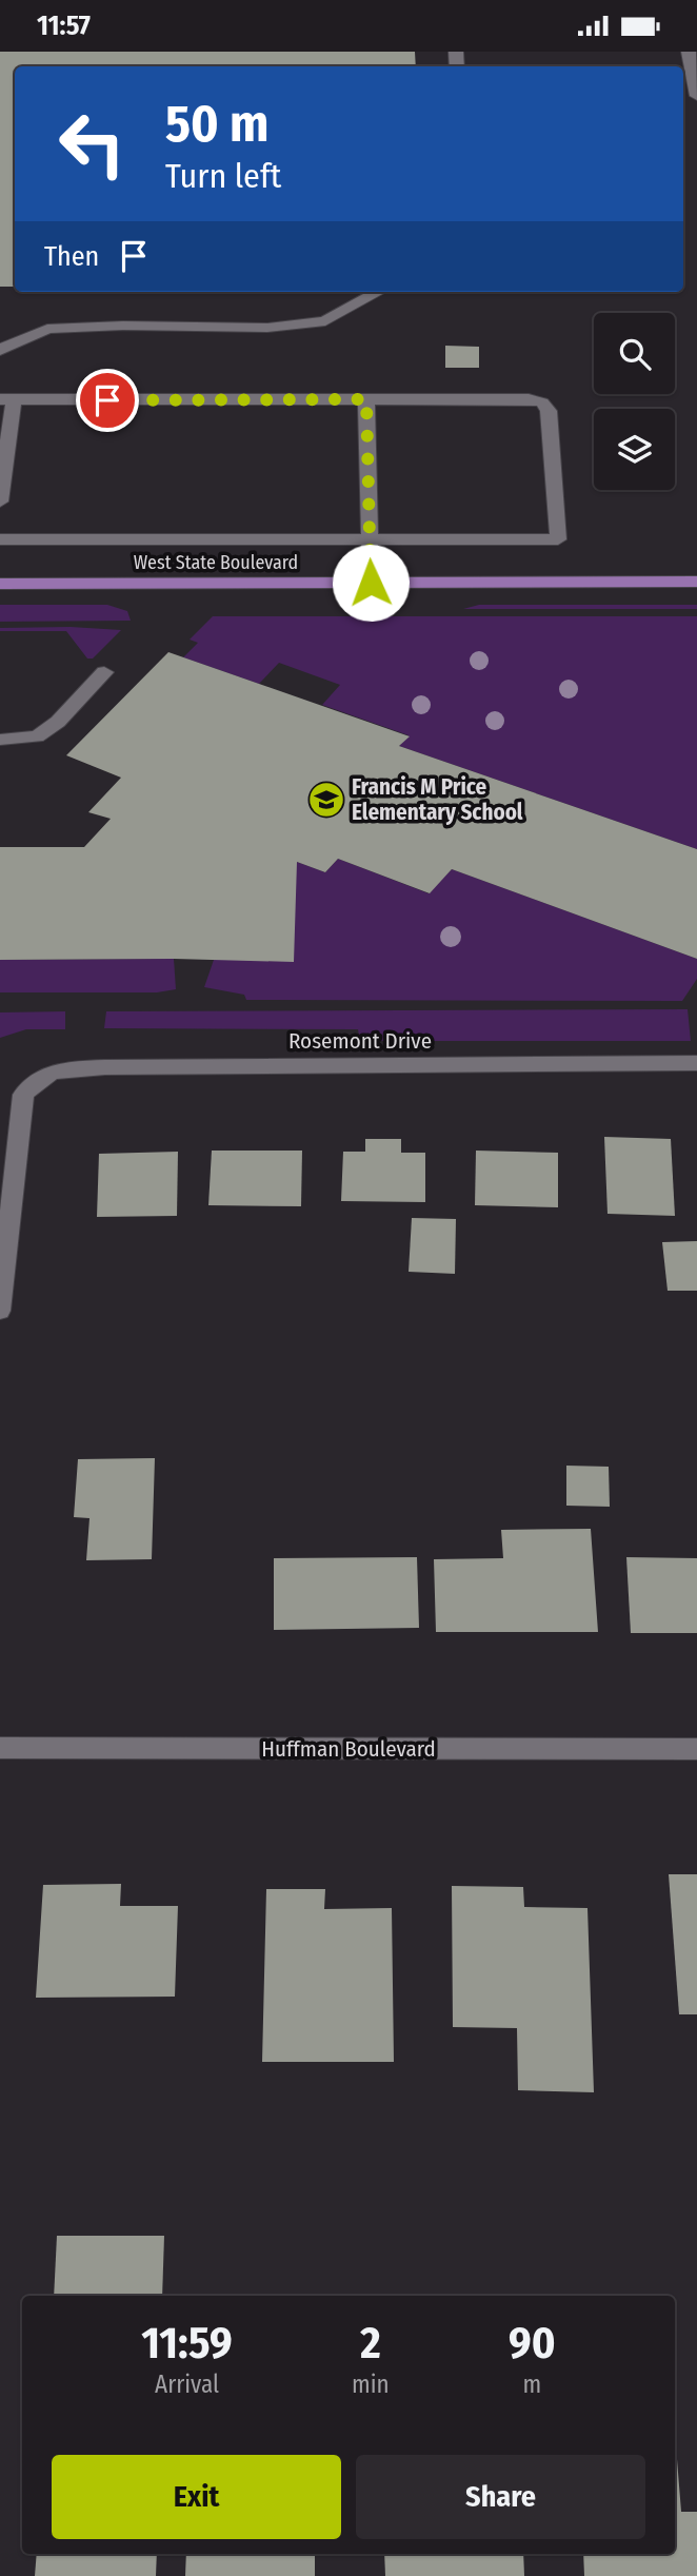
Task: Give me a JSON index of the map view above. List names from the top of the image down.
{
  "streets": {
    "main road": ["West State Boulevard"],
    "street": ["Rosemont Drive", "Huffman Boulevard"]
  },
  "places": {
    "school or university": ["Francis M Price Elementary School"]
  },
  "page": {
    "status": "11:57",
    "turn": ["50 m", "Turn left"],
    "then": "Then",
    "eta": [
      "11:59",
      "Arrival",
      "2",
      "min",
      "90",
      "m"
    ],
    "buttons": ["Exit", "Share"]
  }
}
